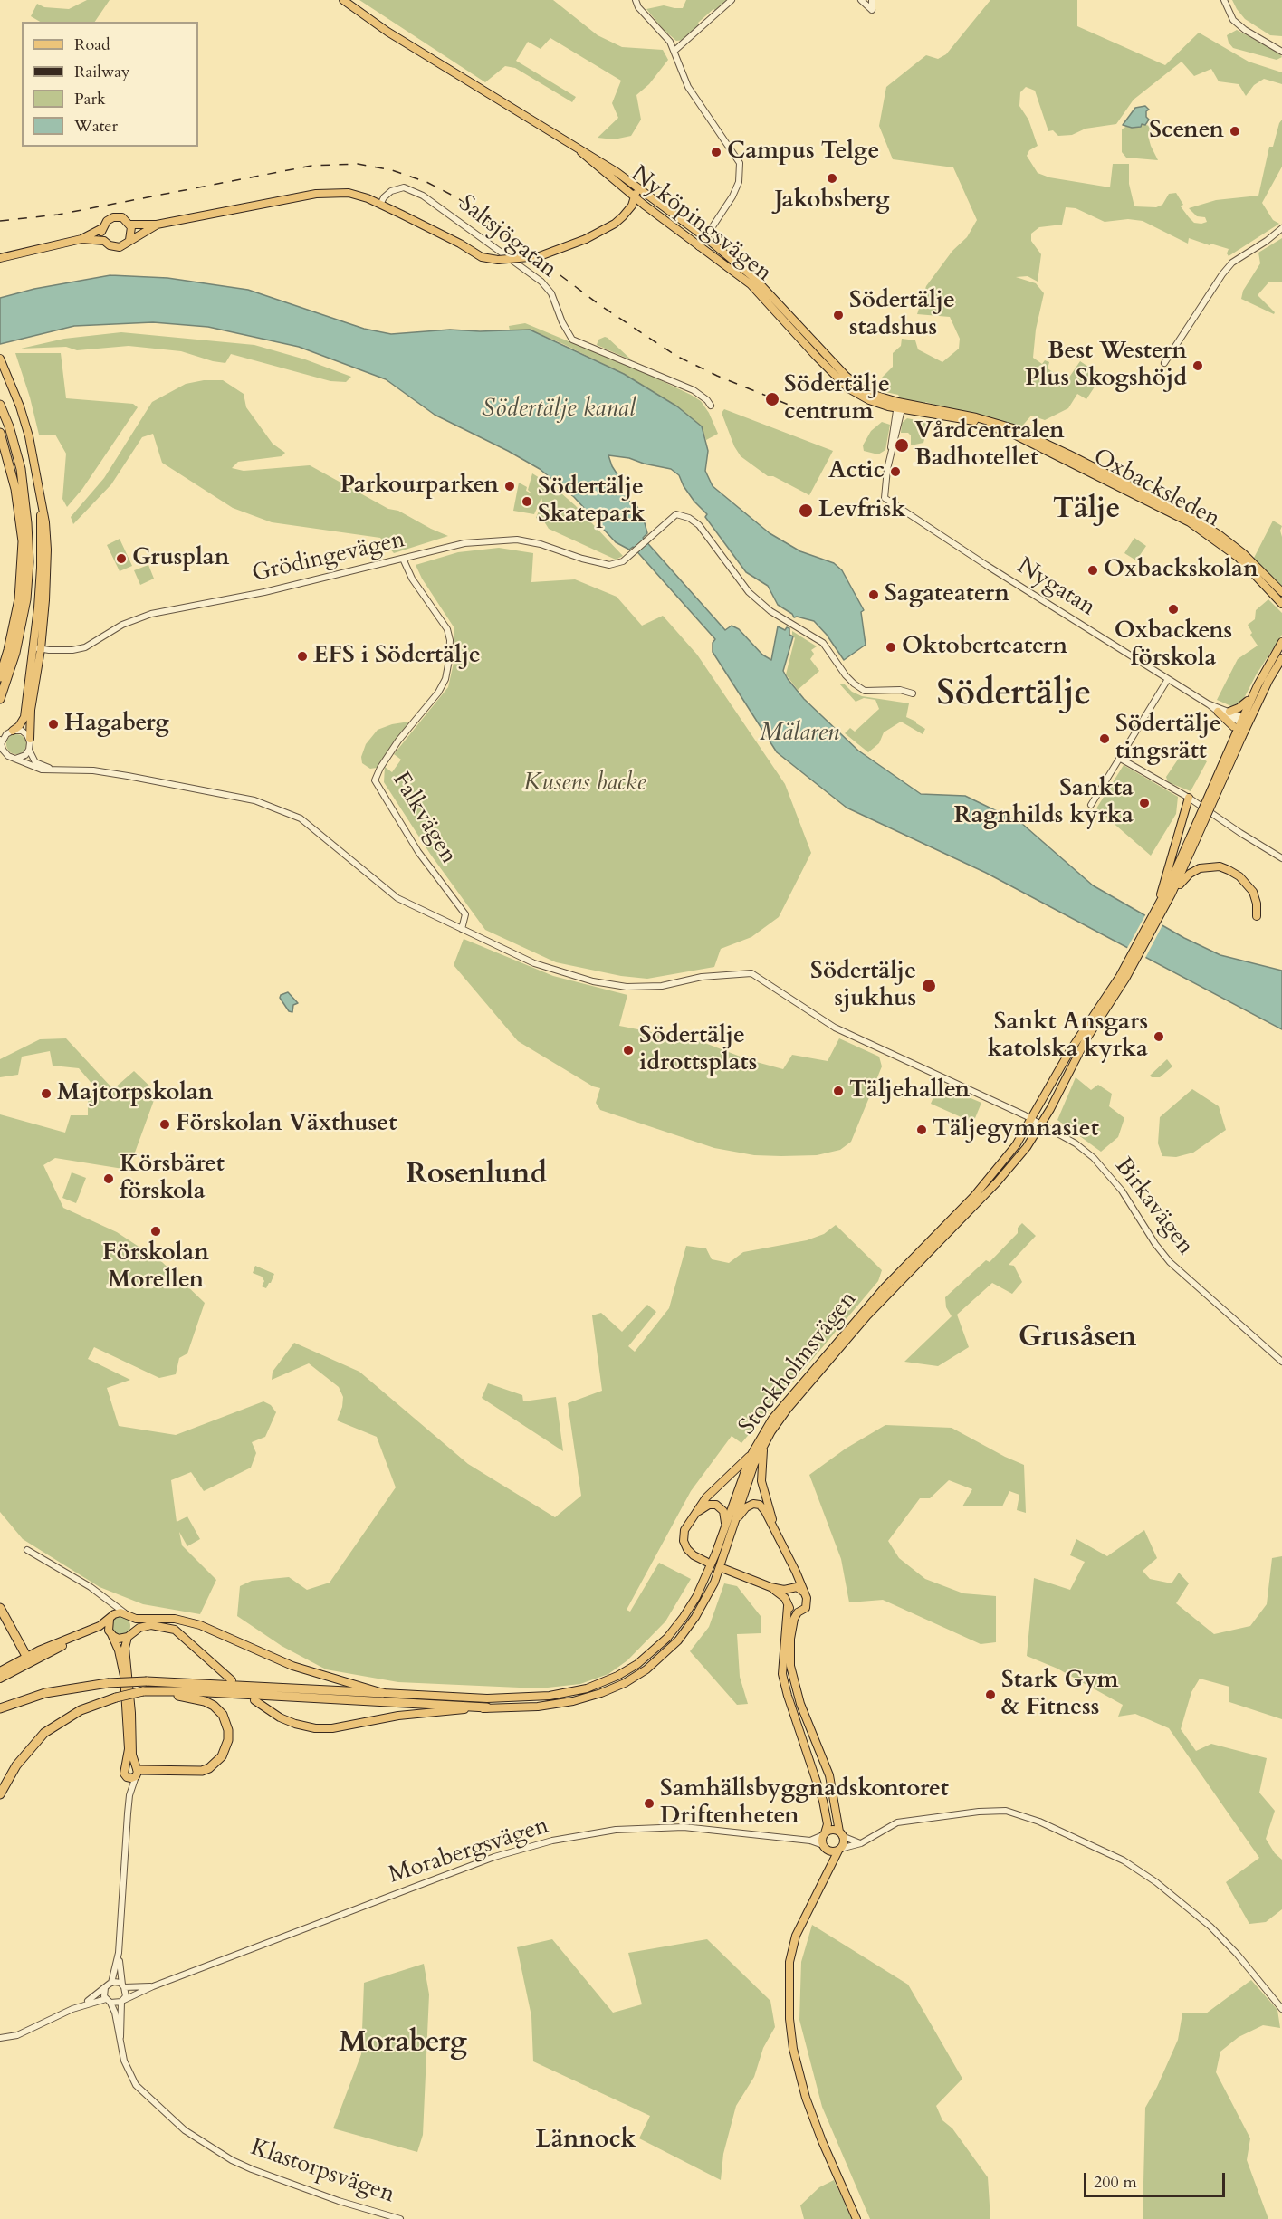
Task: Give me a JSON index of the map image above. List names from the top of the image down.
{
  "streets": {
    "main road": ["Nyköpingsvägen", "Oxbacksleden", "Stockholmsvägen"],
    "street": [
      "Saltsjögatan",
      "Grödingevägen",
      "Nygatan",
      "Falkvägen",
      "Birkavägen",
      "Morabergsvägen",
      "Klastorpsvägen"
    ]
  },
  "crossings": [
    ["Nyköpingsvägen", "Oxbacksleden"],
    ["Nyköpingsvägen", "Nygatan"],
    ["Oxbacksleden", "Nygatan"],
    ["Grödingevägen", "Falkvägen"],
    ["Falkvägen", "Birkavägen"],
    ["Birkavägen", "Stockholmsvägen"],
    ["Morabergsvägen", "Klastorpsvägen"]
  ],
  "districts": [
    "Tälje",
    "Södertälje",
    "Rosenlund",
    "Grusåsen",
    "Moraberg",
    "Lännock"
  ],
  "water": ["Södertälje kanal", "Mälaren"],
  "parks": ["Kusens backe"],
  "places": [
    "Scenen",
    "Campus Telge",
    "Jakobsberg",
    "Södertälje stadshus",
    "Best Western Plus Skogshöjd",
    "Södertälje centrum",
    "Vårdcentralen Badhotellet",
    "Actic",
    "Parkourparken",
    "Södertälje Skatepark",
    "Levfrisk",
    "Grusplan",
    "Oxbackskolan",
    "Sagateatern",
    "Oxbackens förskola",
    "Oktoberteatern",
    "EFS i Södertälje",
    "Hagaberg",
    "Södertälje tingsrätt",
    "Sankta Ragnhilds kyrka",
    "Södertälje sjukhus",
    "Sankt Ansgars katolska kyrka",
    "Södertälje idrottsplats",
    "Täljehallen",
    "Majtorpskolan",
    "Förskolan Växthuset",
    "Täljegymnasiet",
    "Körsbäret förskola",
    "Förskolan Morellen",
    "Stark Gym & Fitness",
    "Samhällsbyggnadskontoret Driftenheten"
  ],
  "legend": [
    "Road",
    "Railway",
    "Park",
    "Water"
  ],
  "scale_bar": "200 m"
}
